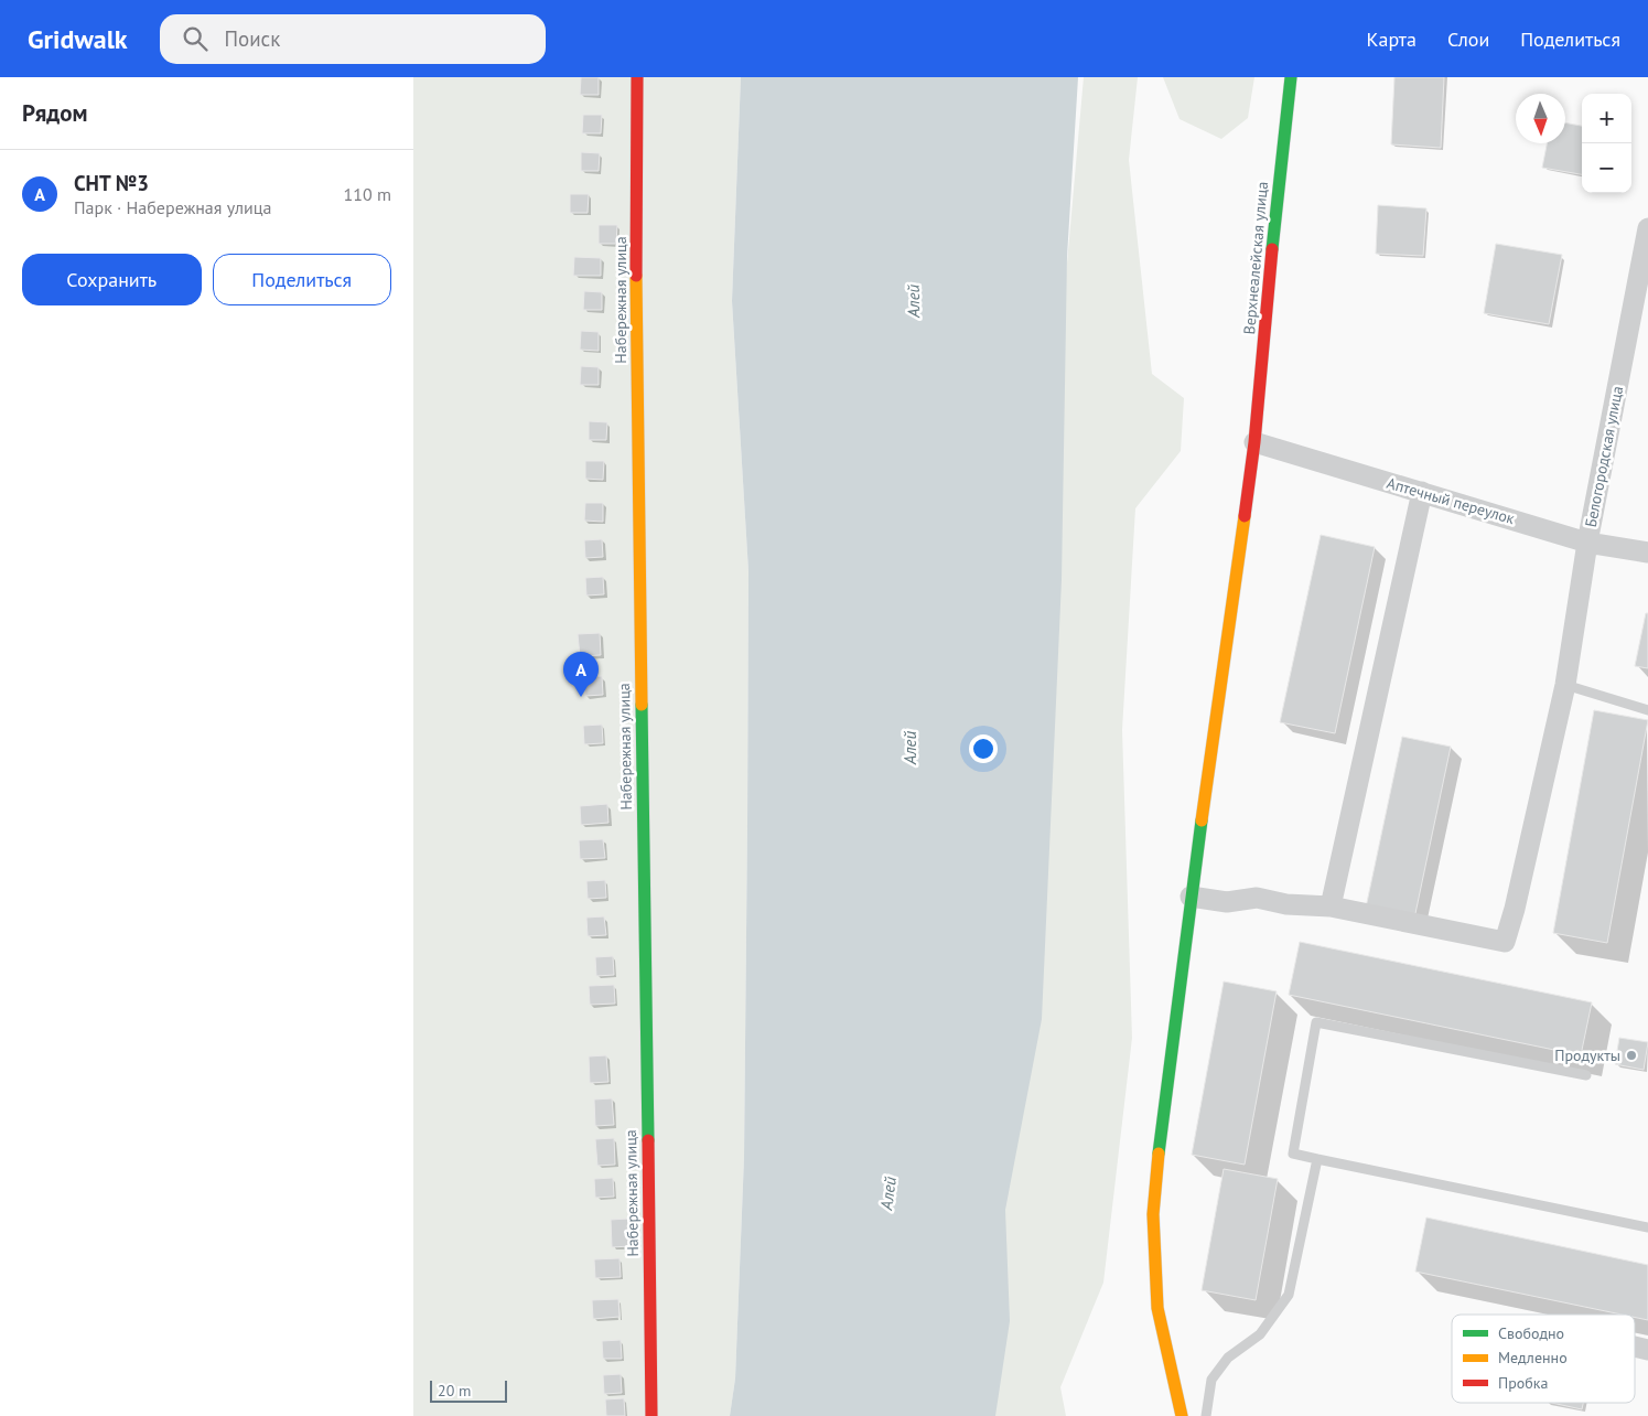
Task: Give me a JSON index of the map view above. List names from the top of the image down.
{
  "streets": {
    "street": [
      "Верхнеалейская улица",
      "Набережная улица",
      "Белогородская улица",
      "Аптечный переулок"
    ]
  },
  "crossings": [
    ["Верхнеалейская улица", "Аптечный переулок"],
    ["Белогородская улица", "Аптечный переулок"]
  ],
  "water": ["Алей"],
  "places": ["Продукты"],
  "legend": ["Свободно", "Медленно", "Пробка"],
  "scale_bar": "20 m",
  "north": "bottom",
  "page": {
    "header": "Gridwalk",
    "search": "Поиск",
    "nav": ["Карта", "Слои", "Поделиться"],
    "heading": "Рядом",
    "map_buttons": ["+", "−"],
    "list": [
      {
        "mark": "A",
        "name": "СНТ №3",
        "note": "Парк · Набережная улица",
        "value": "110 m"
      }
    ],
    "buttons": ["Сохранить", "Поделиться"],
    "pins": "A",
    "scale": "20 m"
  }
}
